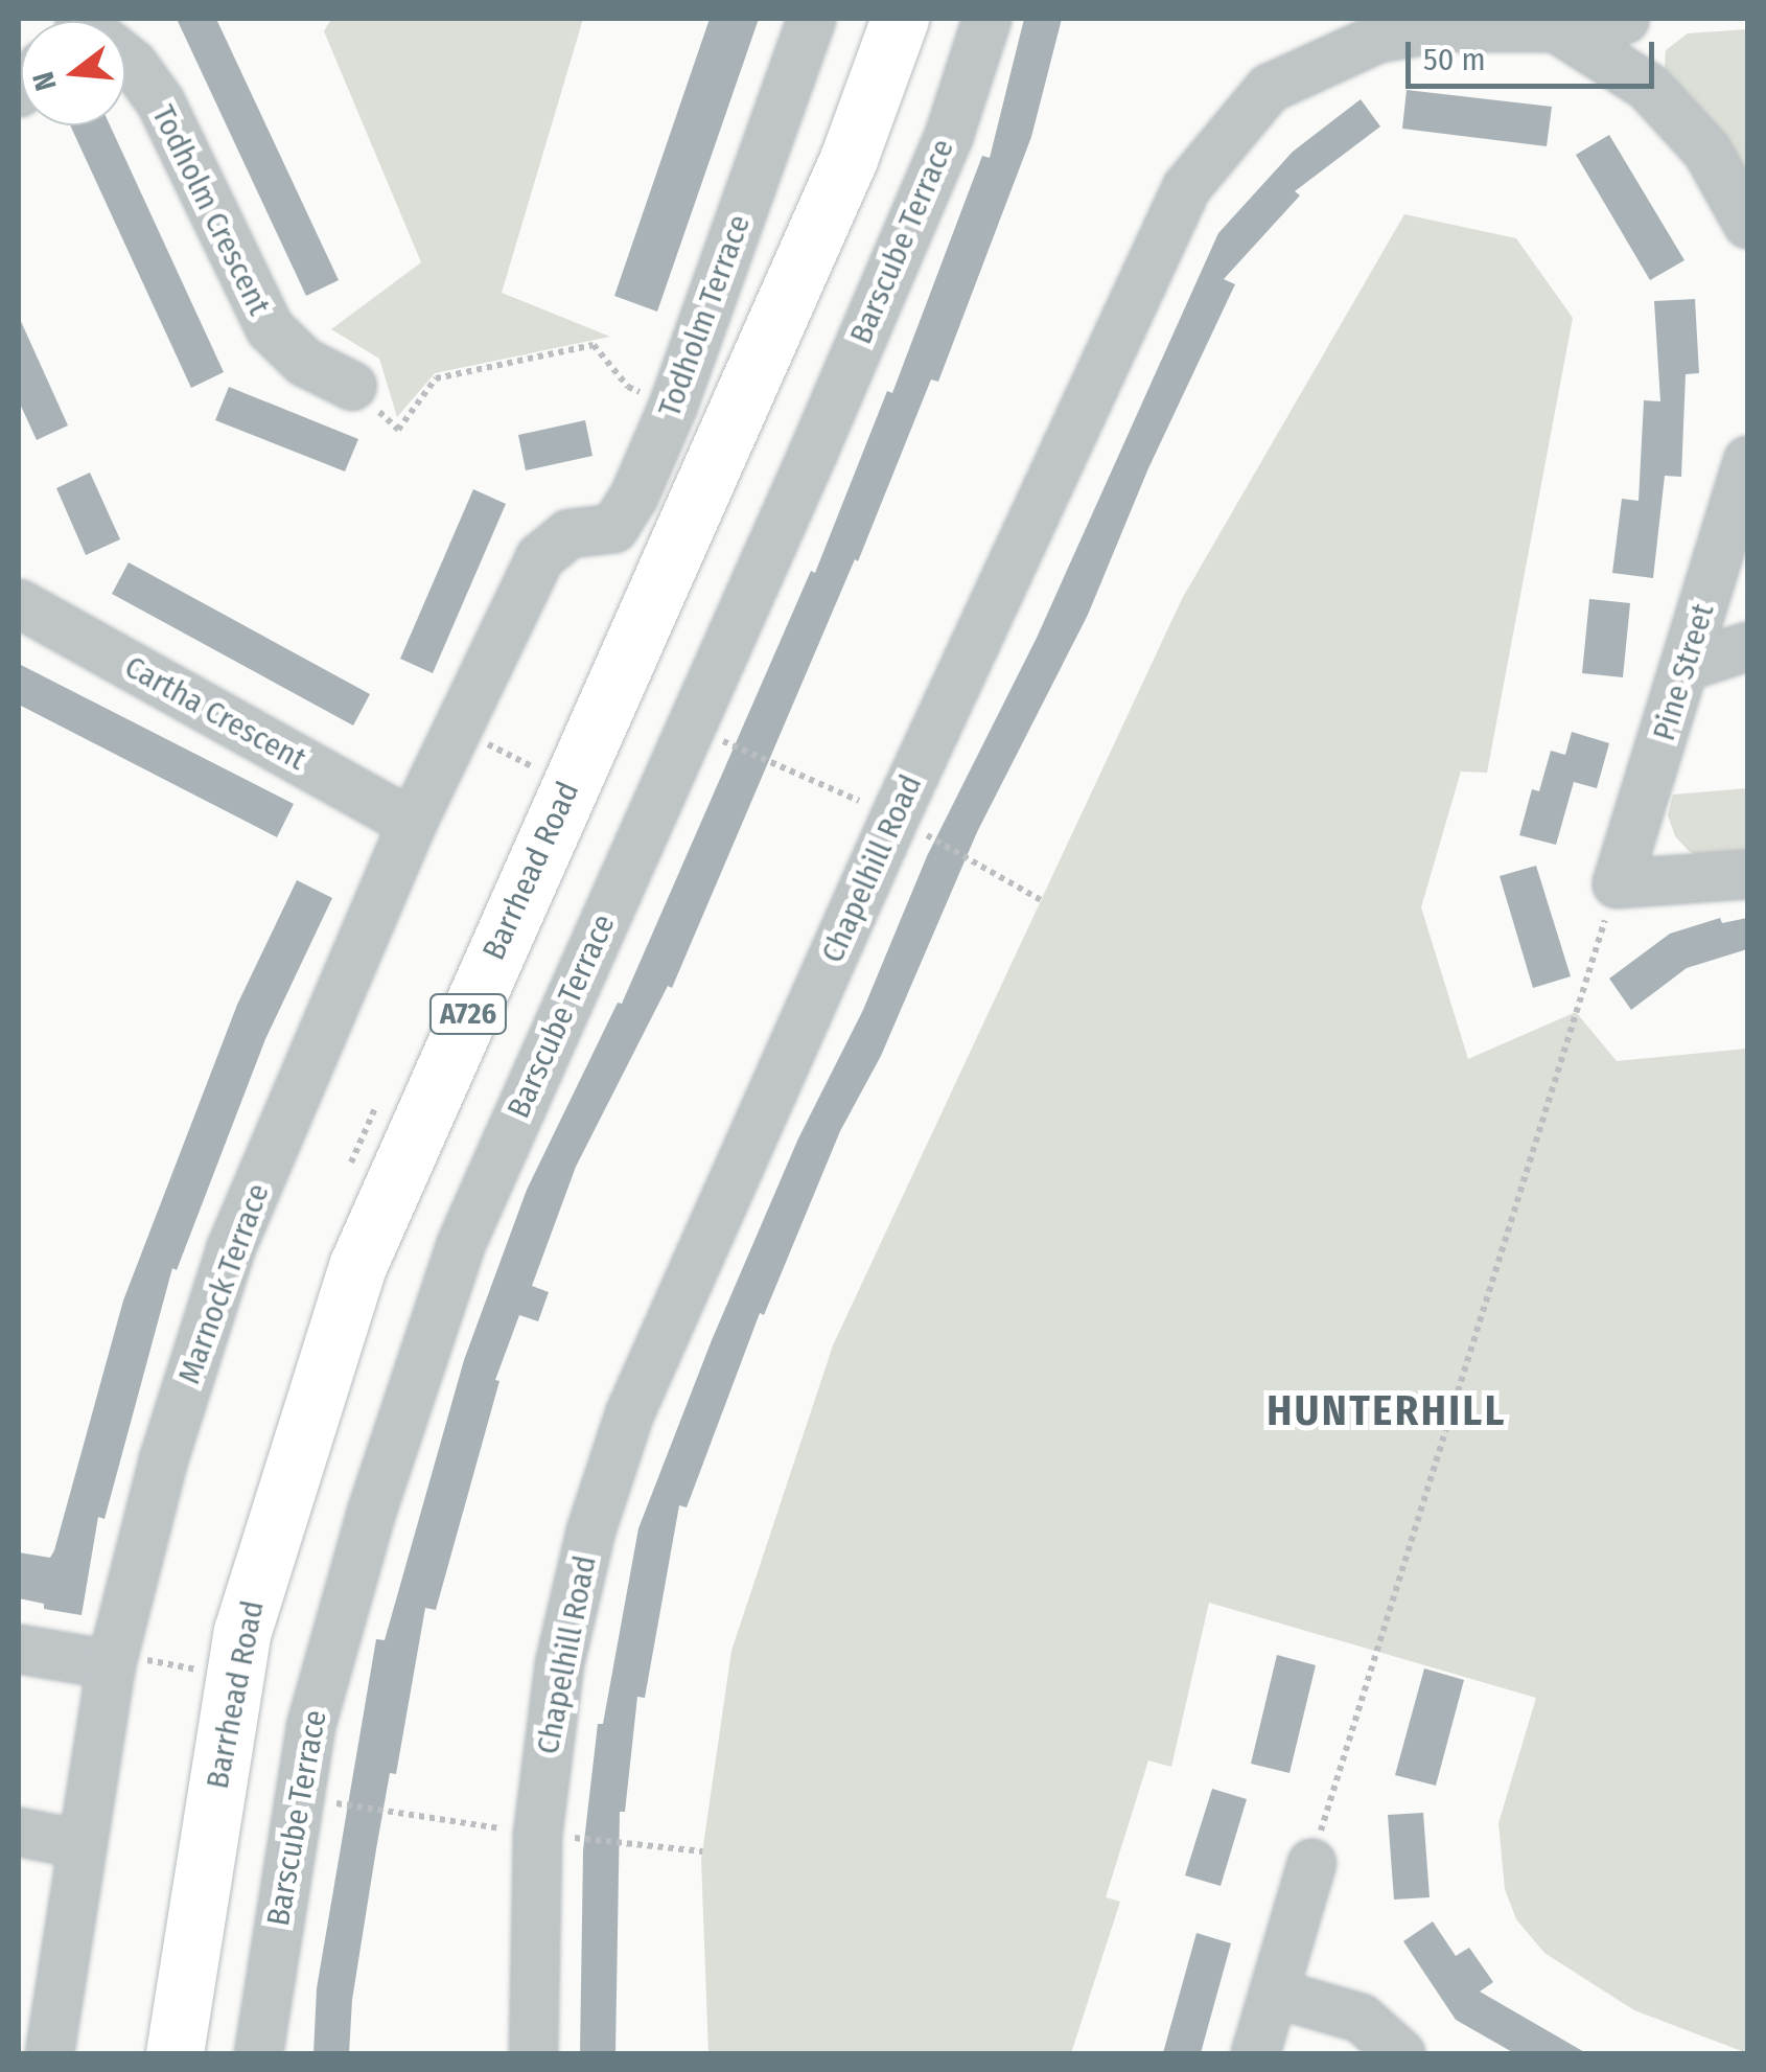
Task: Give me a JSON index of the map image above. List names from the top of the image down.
{
  "streets": {
    "main road": ["Barrhead Road", "A726"],
    "street": [
      "Todholm Crescent",
      "Barscube Terrace",
      "Todholm Terrace",
      "Pine Street",
      "Cartha Crescent",
      "Chapelhill Road",
      "Marnock Terrace"
    ]
  },
  "crossings": [
    ["Todholm Terrace", "Marnock Terrace"],
    ["Cartha Crescent", "Marnock Terrace"]
  ],
  "districts": ["HUNTERHILL"],
  "scale_bar": "50 m",
  "north": "left"
}
